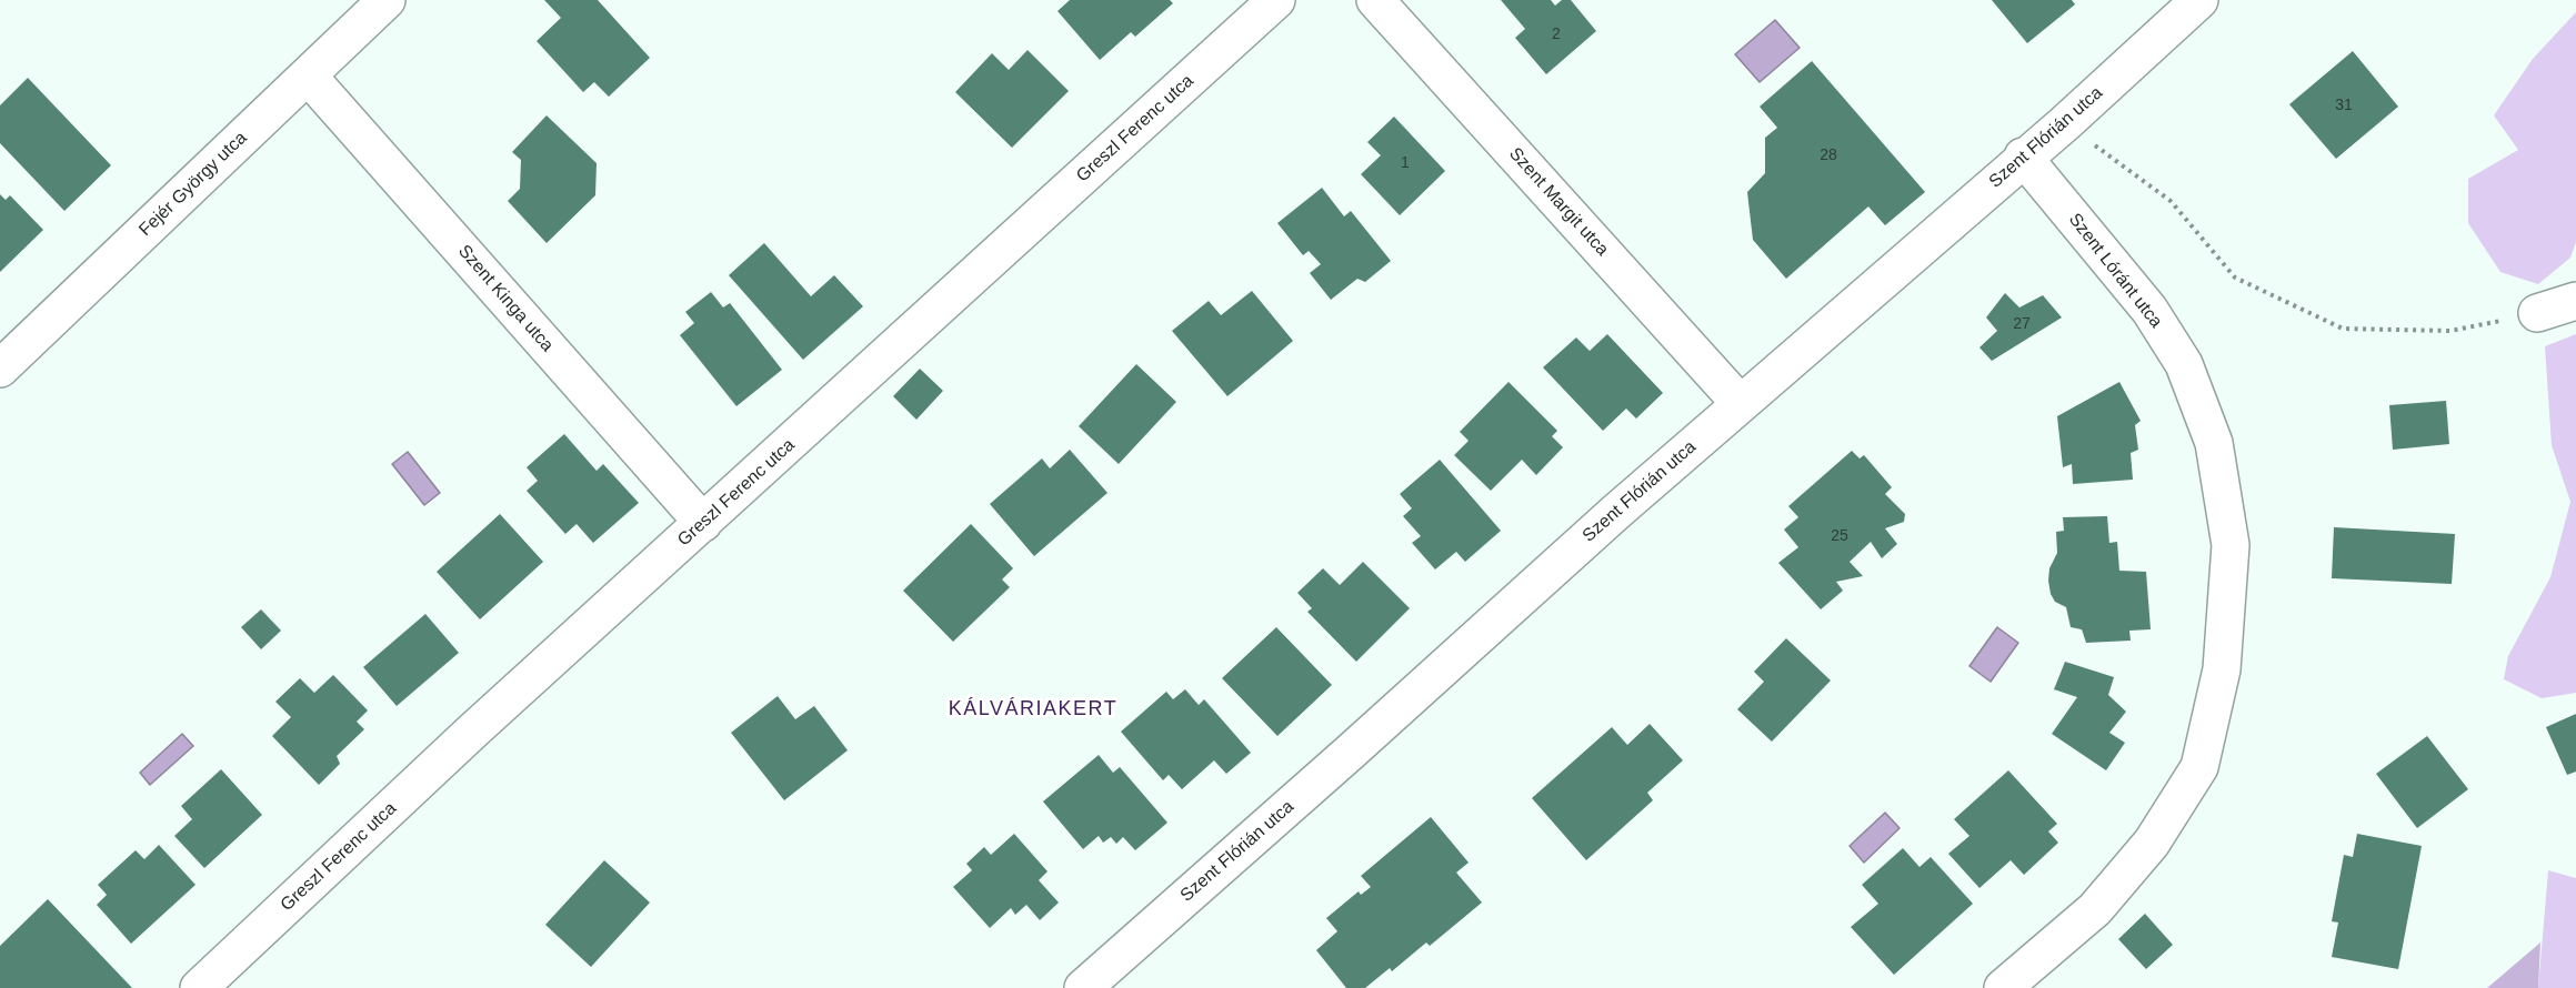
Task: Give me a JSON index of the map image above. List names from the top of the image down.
{
  "streets": {
    "street": [
      "Greszl Ferenc utca",
      "Szent Flórián utca",
      "Fejér György utca",
      "Szent Margit utca",
      "Szent Lóránt utca",
      "Szent Kinga utca"
    ]
  },
  "crossings": [
    ["Greszl Ferenc utca", "Szent Kinga utca"],
    ["Szent Flórián utca", "Szent Margit utca"],
    ["Szent Flórián utca", "Szent Lóránt utca"],
    ["Fejér György utca", "Szent Kinga utca"]
  ],
  "districts": ["KÁLVÁRIAKERT"],
  "house_numbers": [
    "2",
    "31",
    "28",
    "1",
    "27",
    "25"
  ]
}
